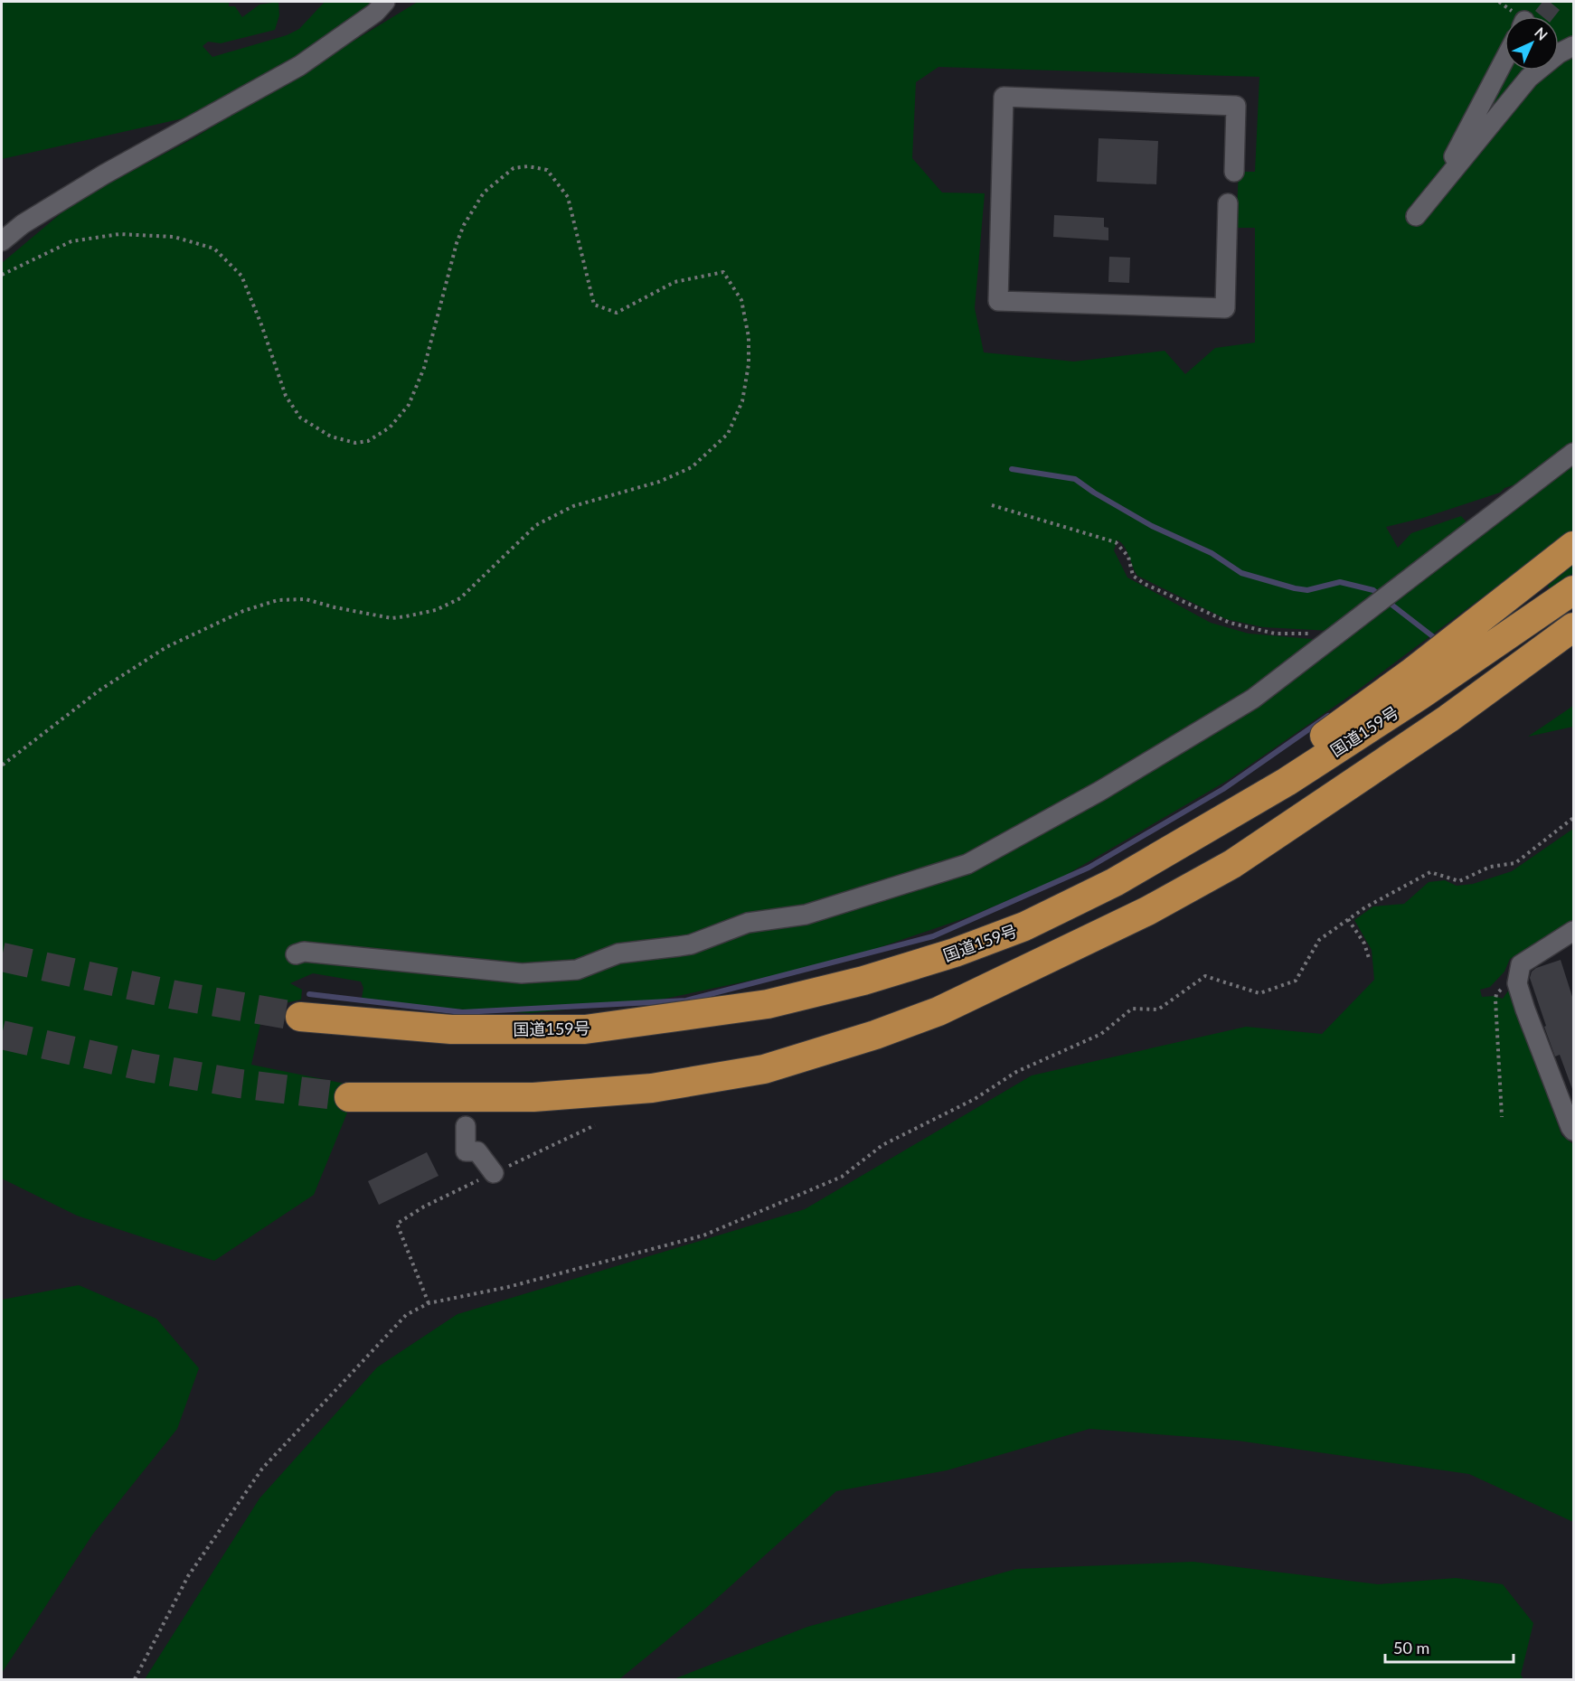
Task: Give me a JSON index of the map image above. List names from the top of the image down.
{
  "streets": {
    "highway": ["国道159号"]
  },
  "scale_bar": "50 m",
  "north": "top right"
}
